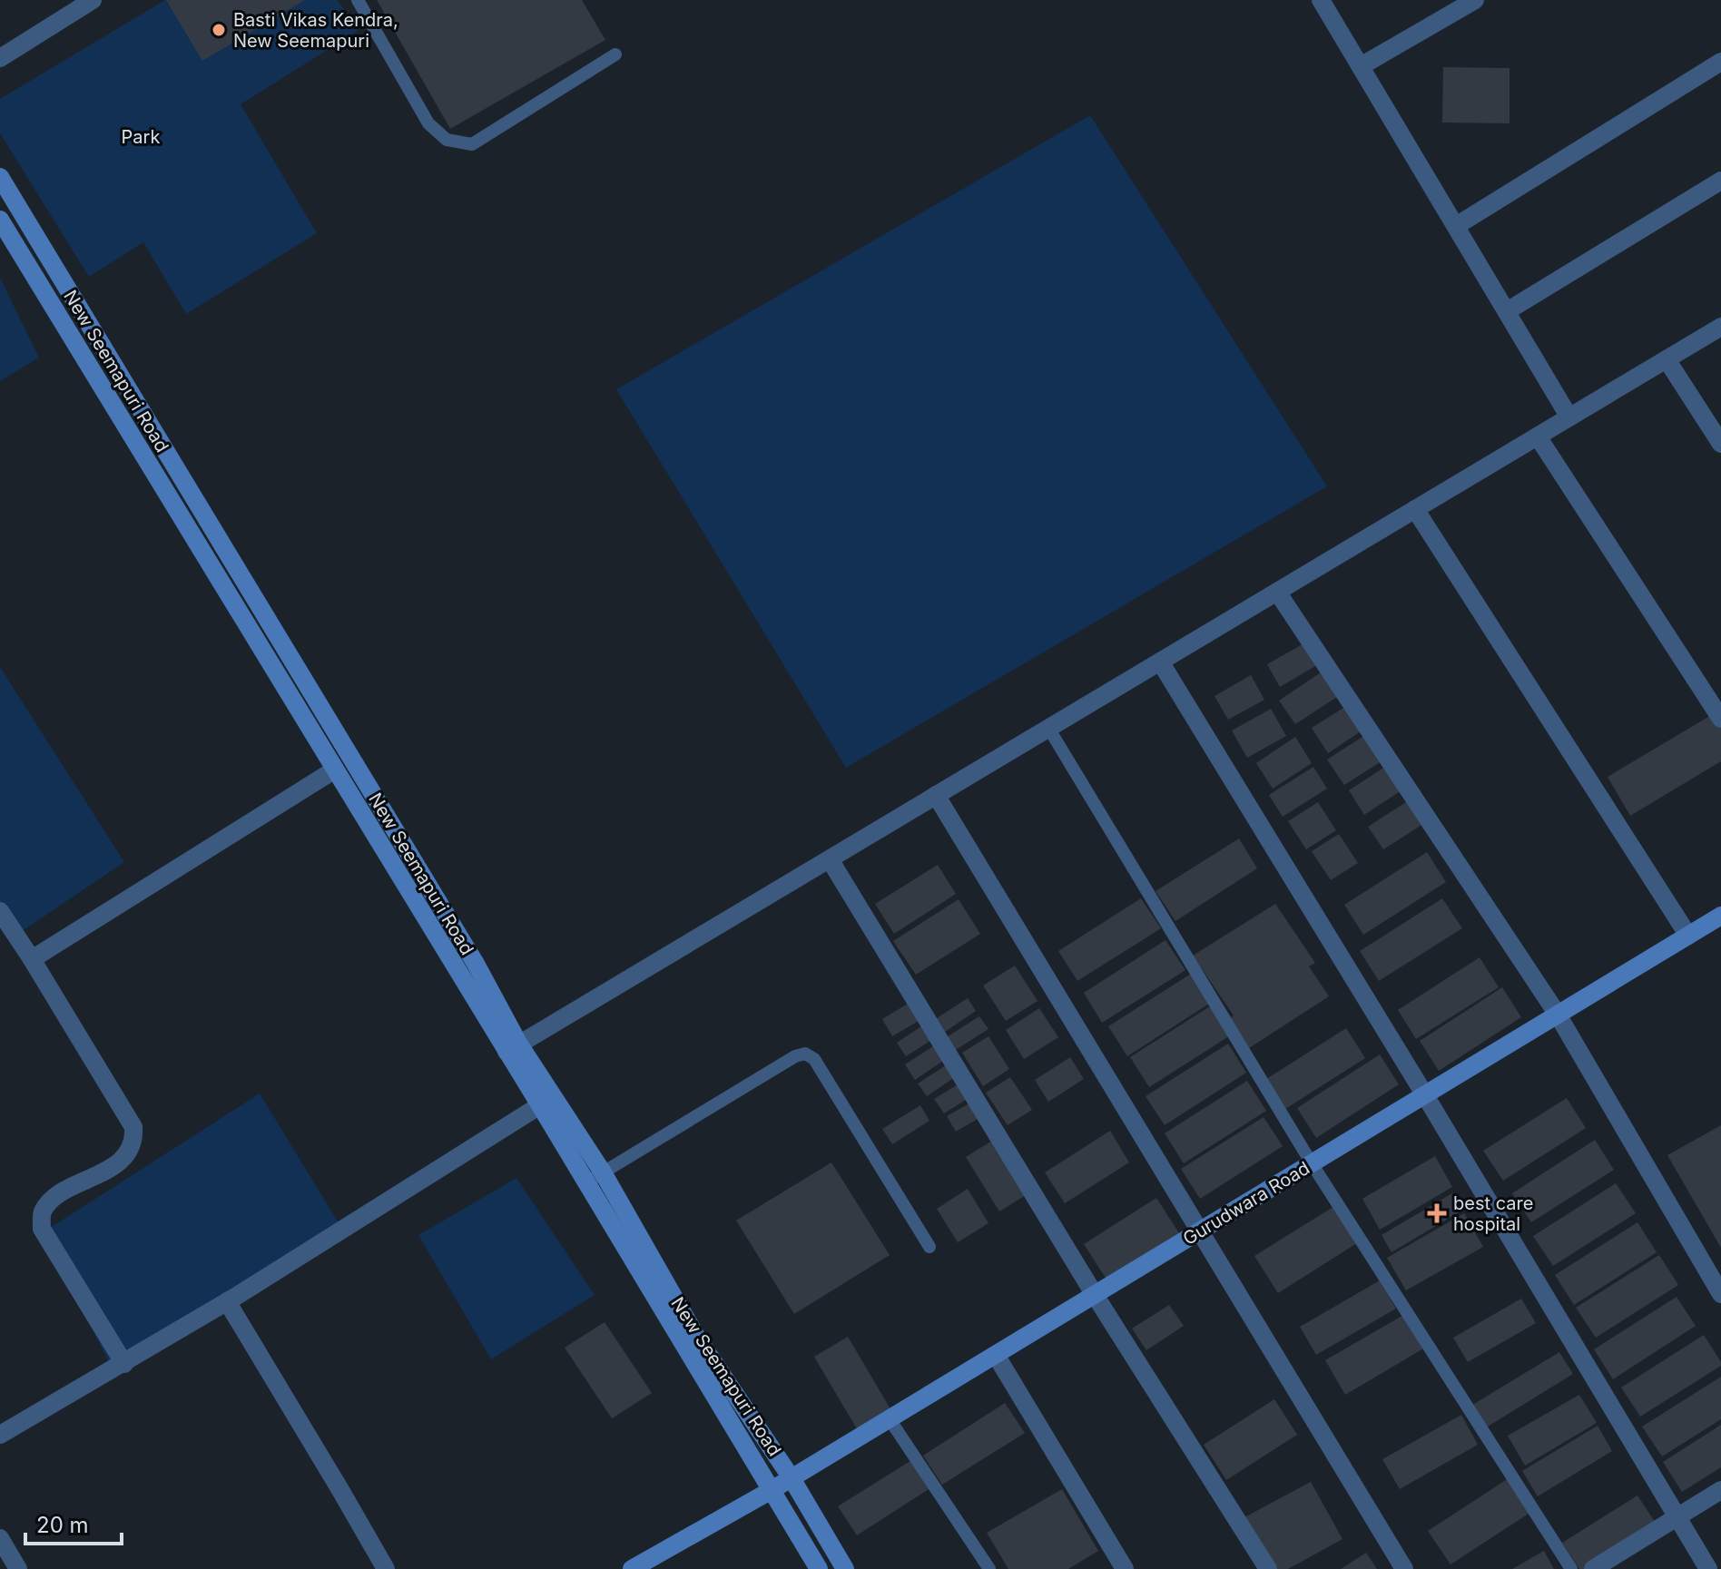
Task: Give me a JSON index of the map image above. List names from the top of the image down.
{
  "streets": {
    "main road": ["New Seemapuri Road", "Gurudwara Road"]
  },
  "crossings": [
    ["New Seemapuri Road", "Gurudwara Road"]
  ],
  "parks": ["Park"],
  "places": {
    "other": ["Basti Vikas Kendra, New Seemapuri"],
    "health": ["best care hospital"]
  },
  "scale_bar": "20 m"
}
